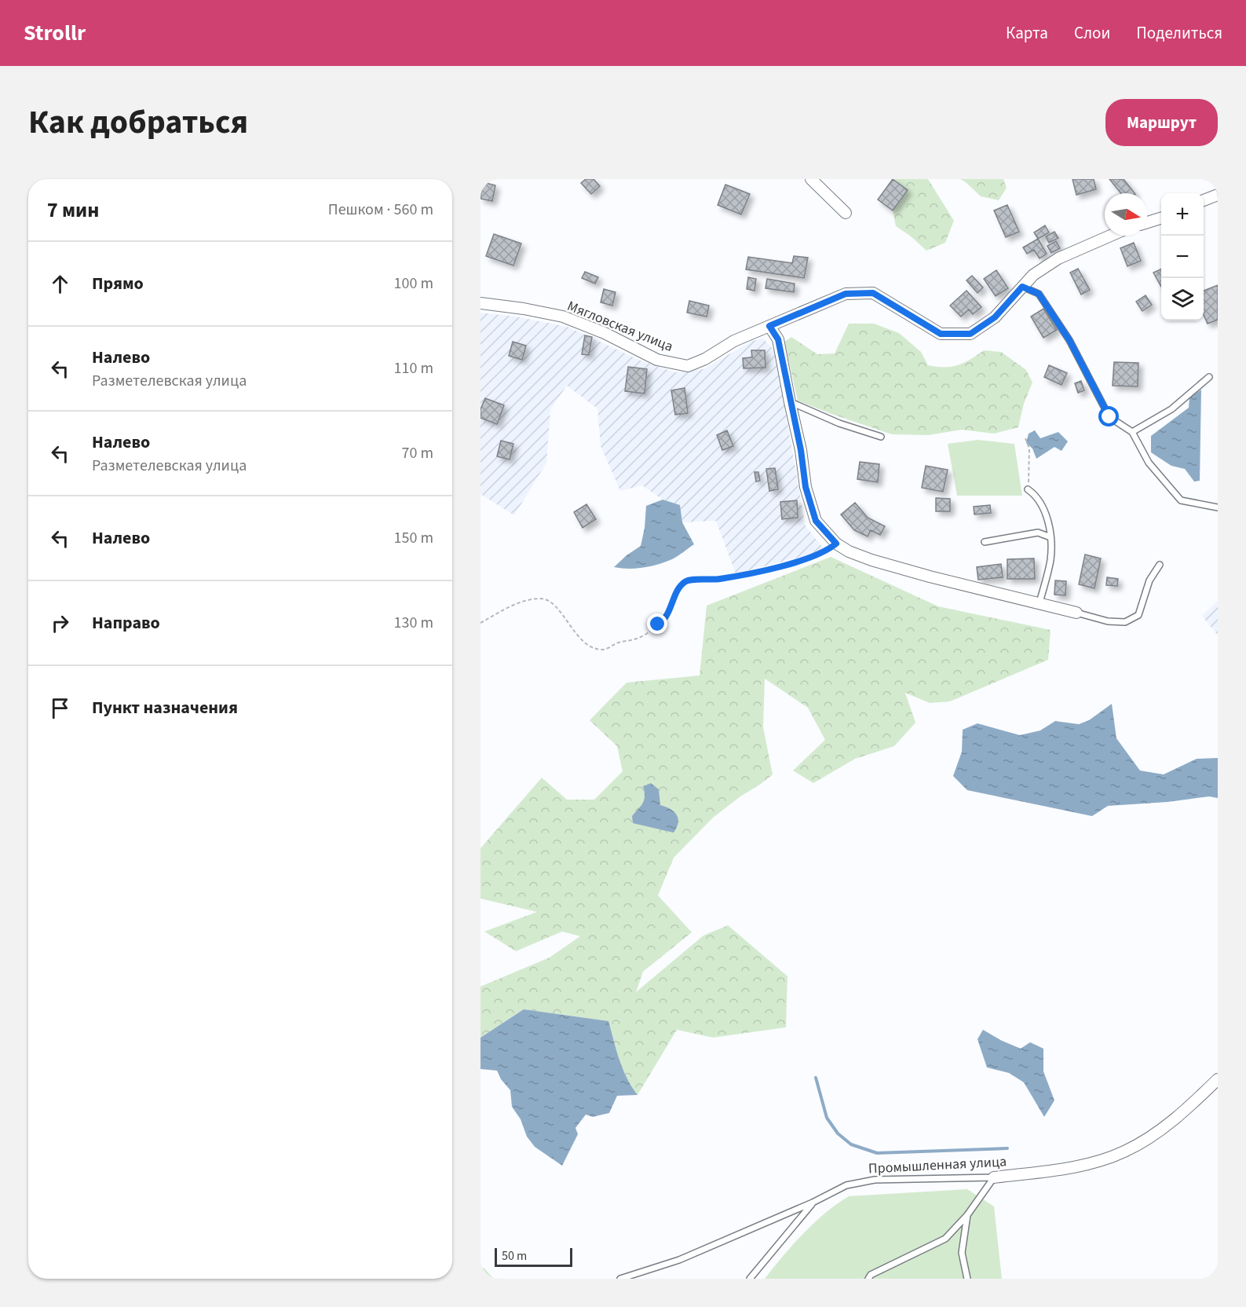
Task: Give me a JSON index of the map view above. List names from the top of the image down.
{
  "streets": {
    "street": ["Мягловская улица", "Промышленная улица"]
  },
  "scale_bar": "50 m",
  "north": "right",
  "page": {
    "header": "Strollr",
    "nav": ["Карта", "Слои", "Поделиться"],
    "title": "Как добраться",
    "buttons": "Маршрут",
    "heading": ["7 мин", "Пешком · 560 m"],
    "map_buttons": ["+", "−"],
    "list": [
      ["Прямо", "100 m"],
      ["Налево", "Разметелевская улица", "110 m"],
      ["Налево", "Разметелевская улица", "70 m"],
      ["Налево", "150 m"],
      ["Направо", "130 m"],
      "Пункт назначения"
    ],
    "scale": "50 m"
  }
}
